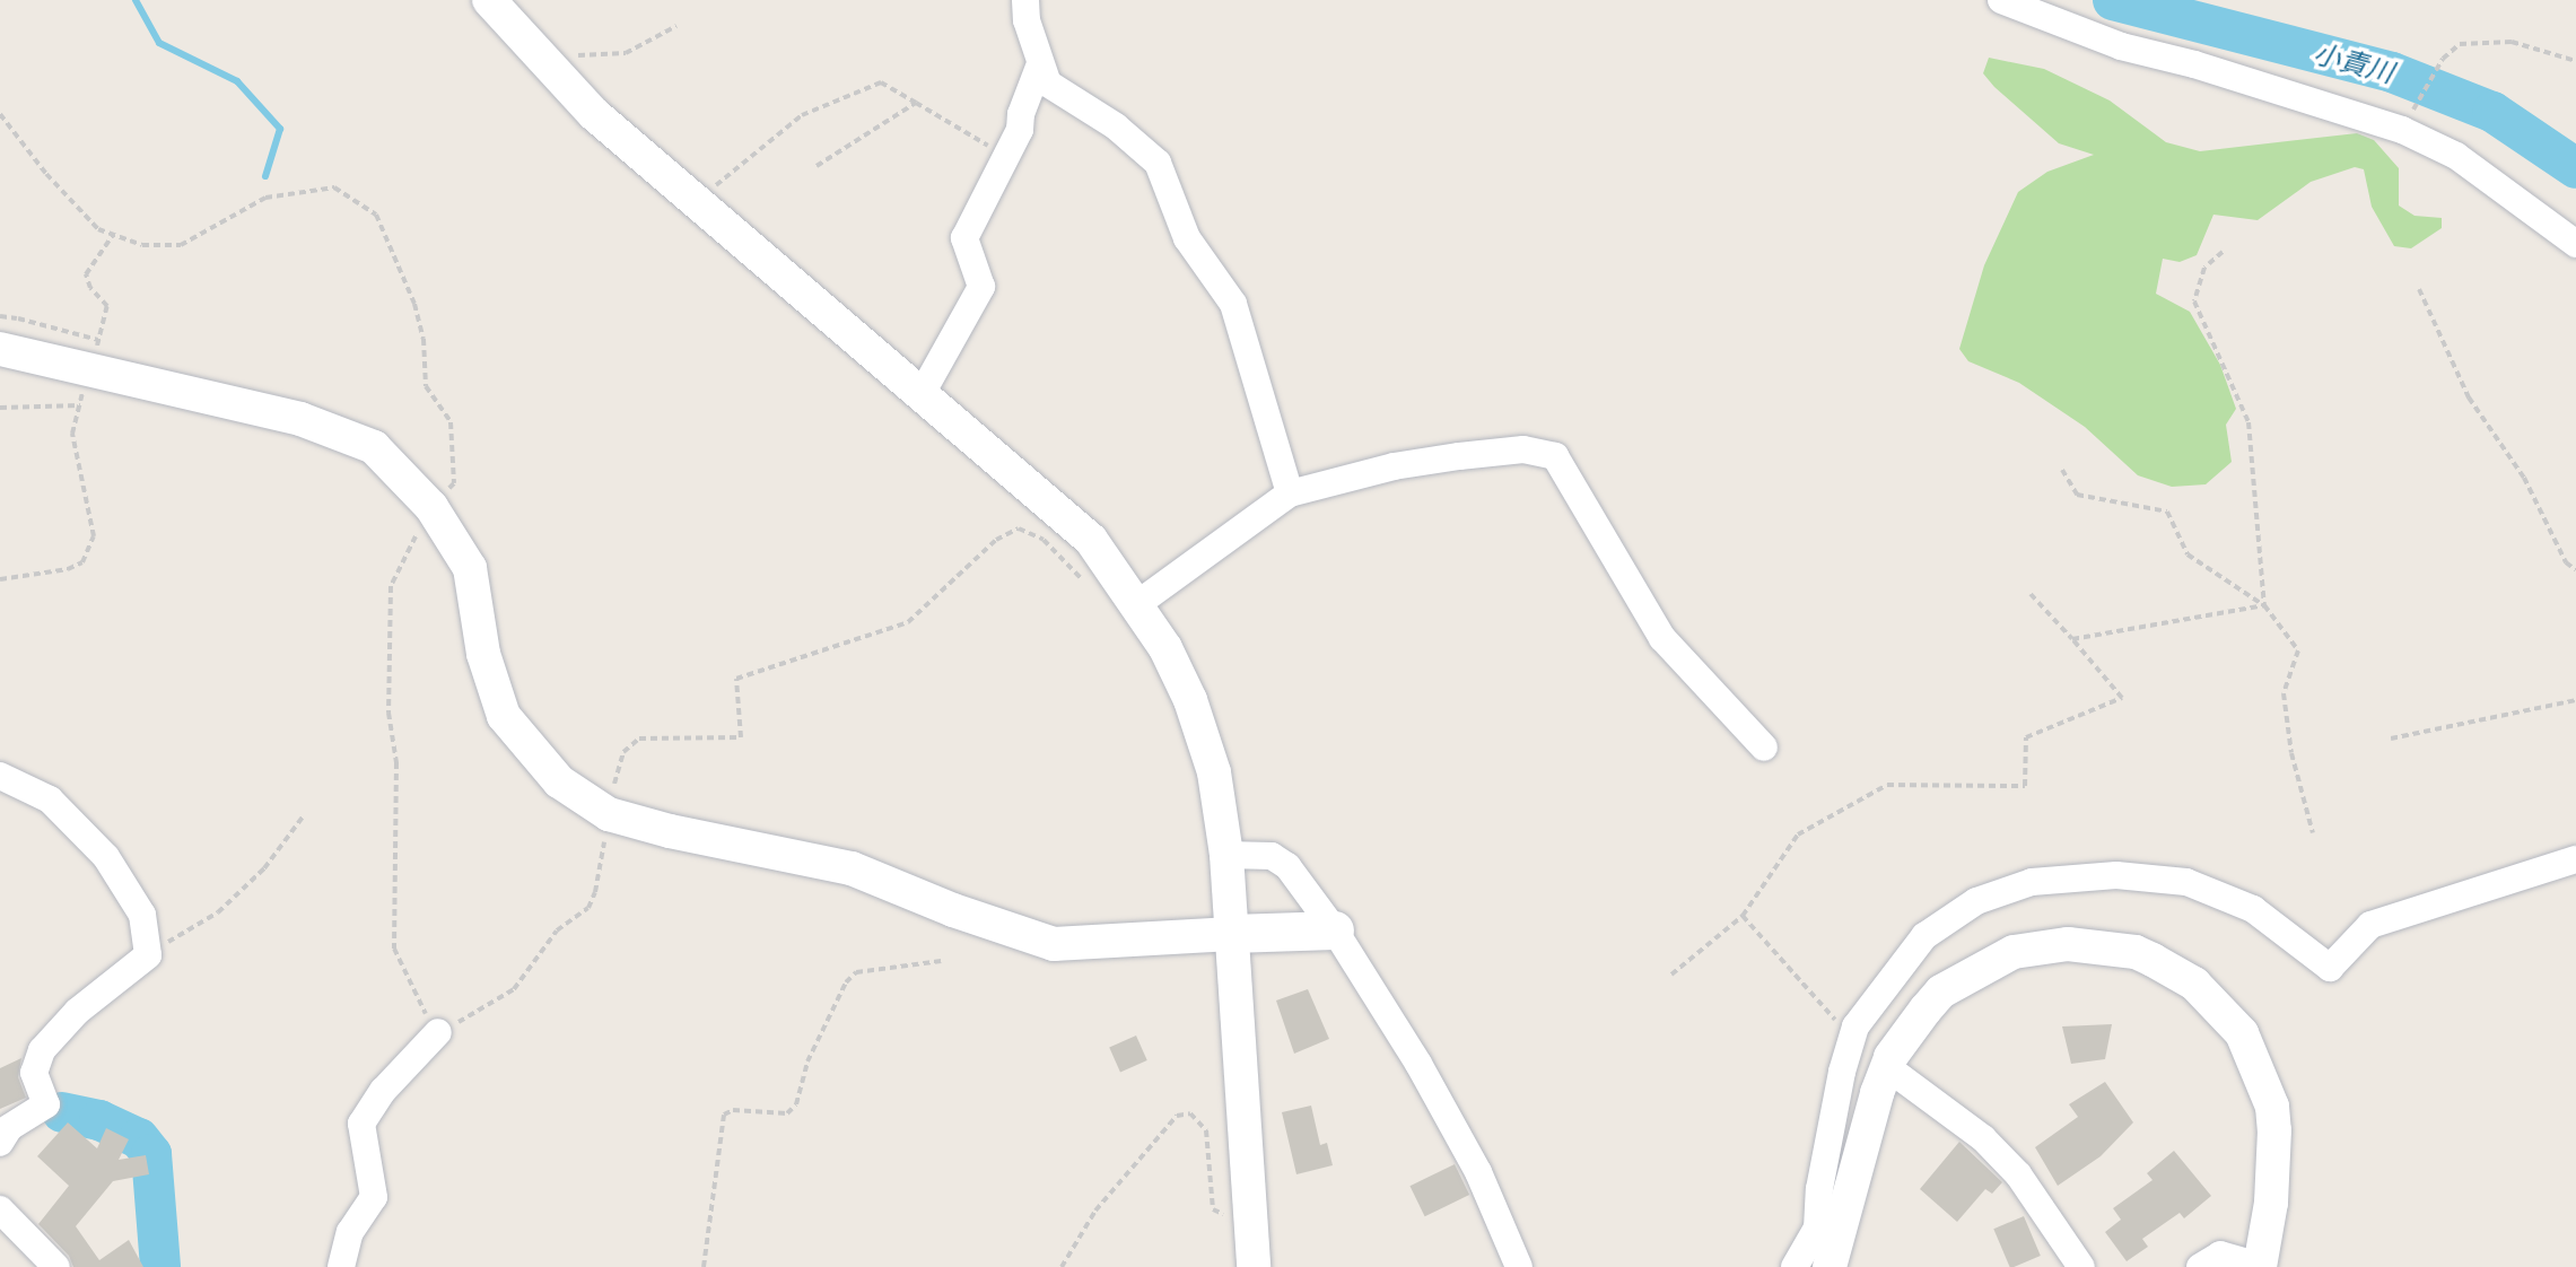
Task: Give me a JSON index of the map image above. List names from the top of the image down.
{
  "water": ["小責川"]
}
